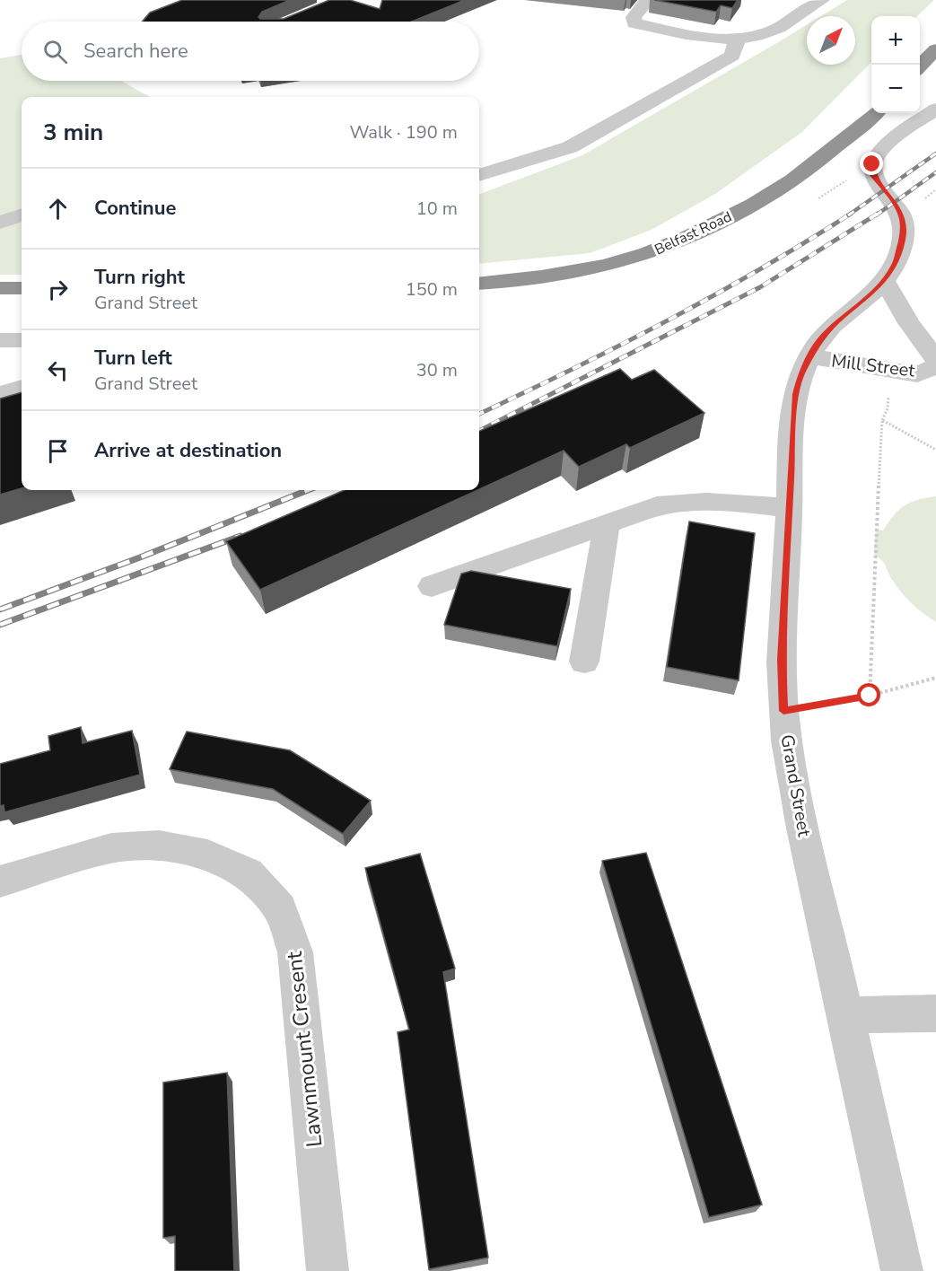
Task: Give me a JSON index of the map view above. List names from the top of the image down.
{
  "streets": {
    "highway": ["Belfast Road"],
    "street": ["Mill Street", "Grand Street", "Lawnmount Cresent"]
  },
  "crossings": [
    ["Mill Street", "Grand Street"]
  ],
  "north": "top right",
  "page": {
    "map_buttons": ["+", "−"],
    "search": "Search here",
    "heading": ["3 min", "Walk · 190 m"],
    "list": [
      ["Continue", "10 m"],
      ["Turn right", "Grand Street", "150 m"],
      ["Turn left", "Grand Street", "30 m"],
      "Arrive at destination"
    ]
  }
}
